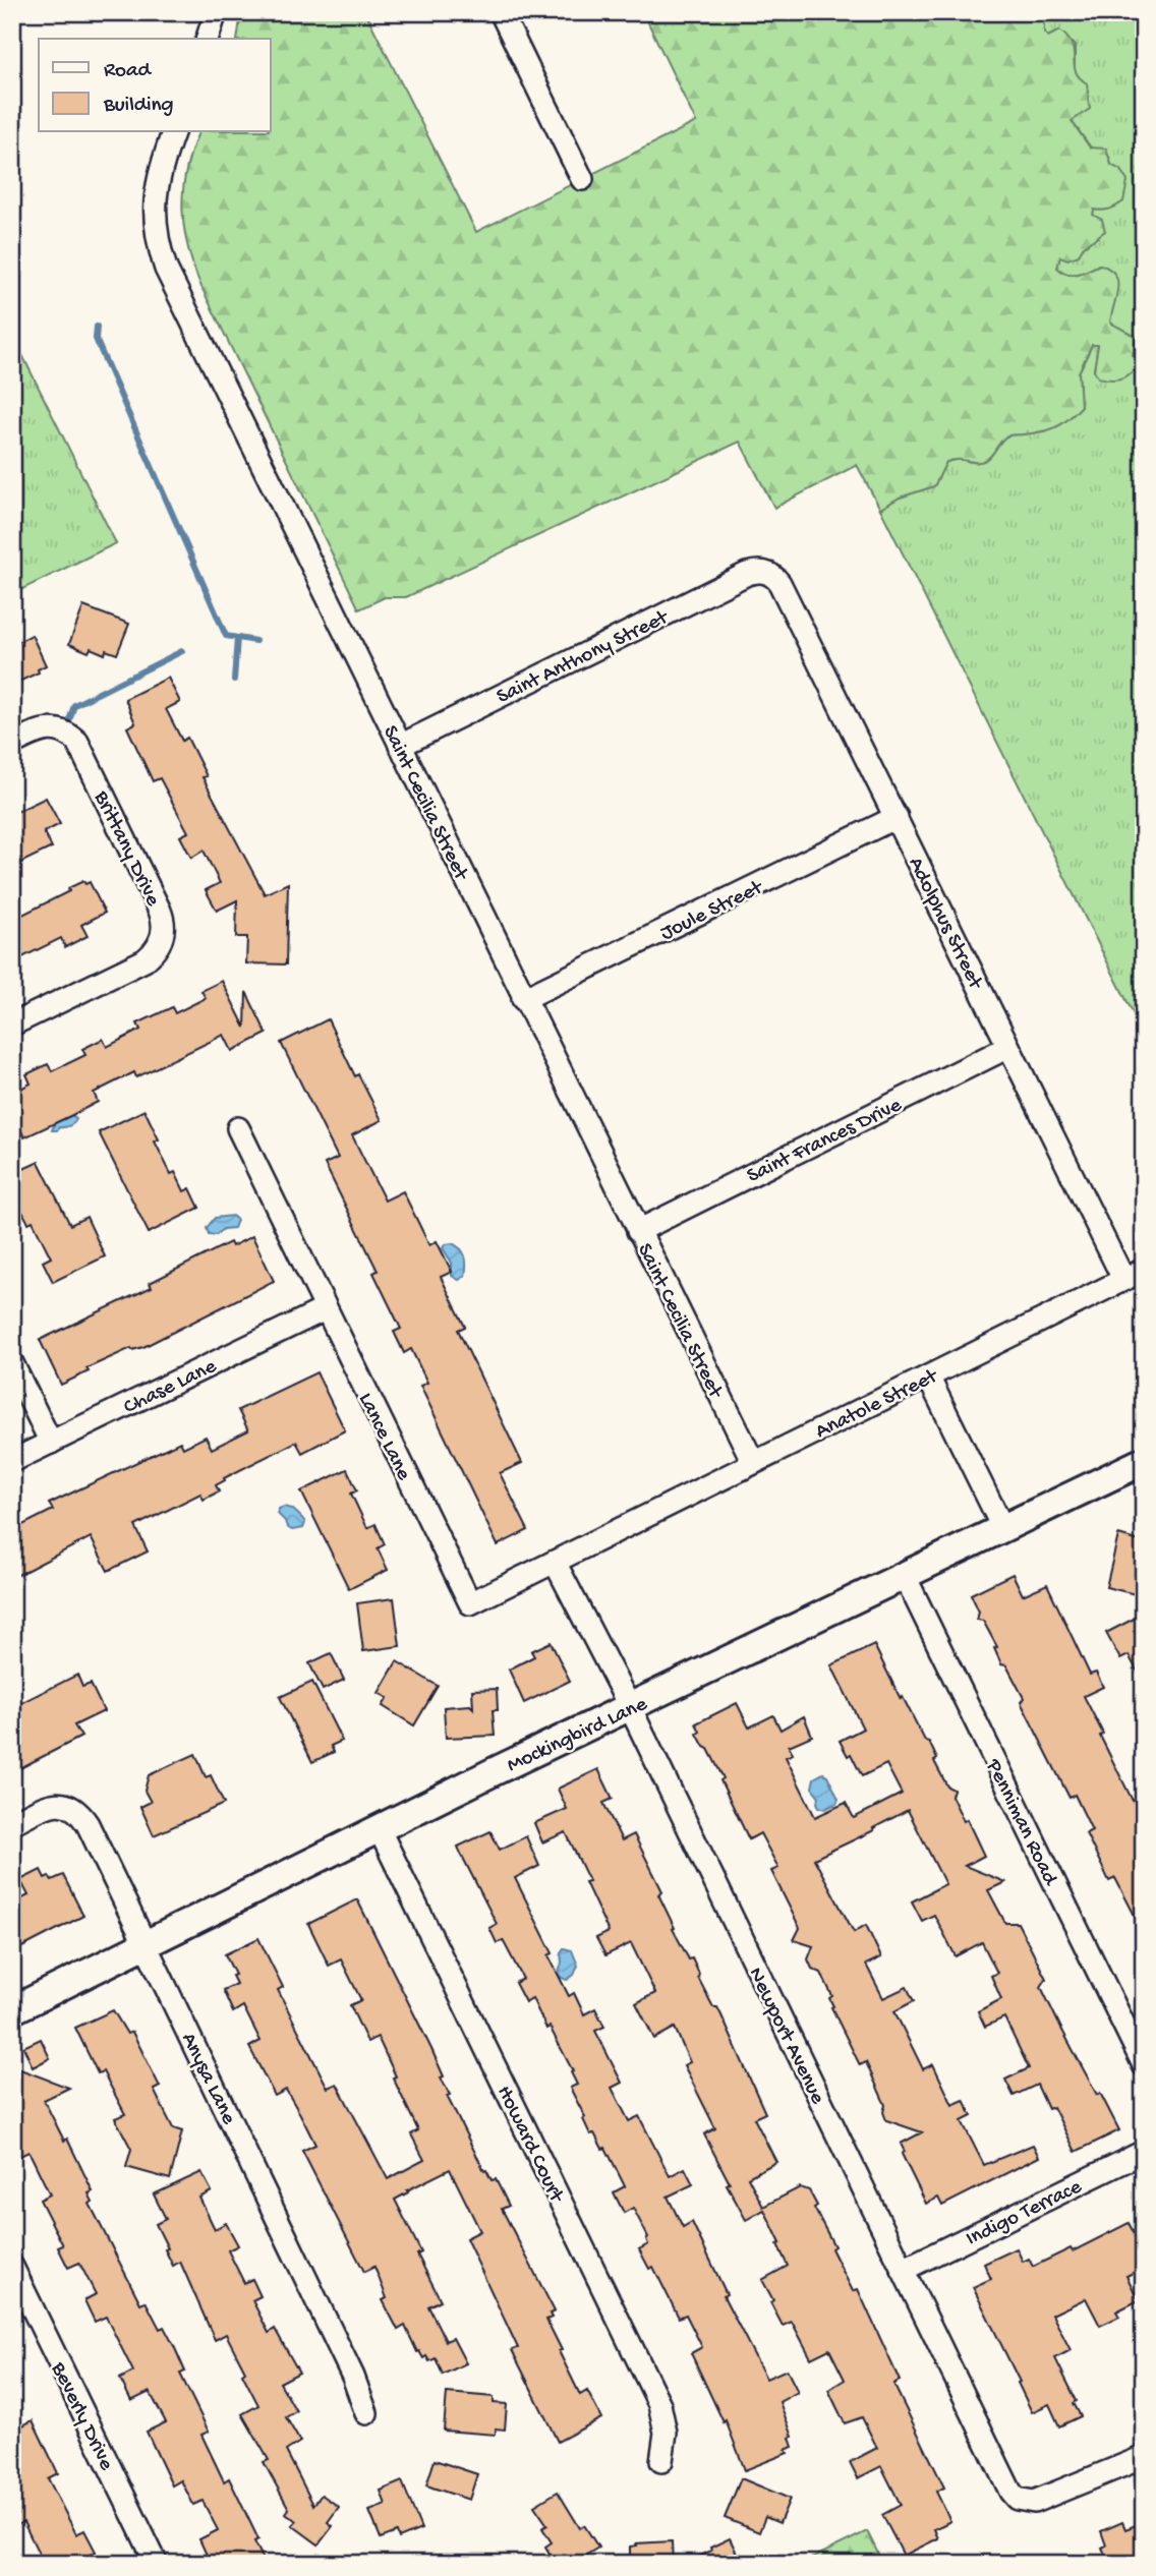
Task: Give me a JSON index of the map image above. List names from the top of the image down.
{
  "streets": {
    "street": [
      "Saint Anthony Street",
      "Saint Cecilia Street",
      "Brittany Drive",
      "Joule Street",
      "Adolphus Street",
      "Saint Frances Drive",
      "Chase Lane",
      "Anatole Street",
      "Lance Lane",
      "Mockingbird Lane",
      "Penniman Road",
      "Newport Avenue",
      "Anysa Lane",
      "Howard Court",
      "Indigo Terrace",
      "Beverly Drive"
    ]
  },
  "crossings": [
    ["Saint Anthony Street", "Saint Cecilia Street"],
    ["Saint Anthony Street", "Adolphus Street"],
    ["Saint Cecilia Street", "Joule Street"],
    ["Saint Cecilia Street", "Saint Frances Drive"],
    ["Saint Cecilia Street", "Anatole Street"],
    ["Joule Street", "Adolphus Street"],
    ["Adolphus Street", "Saint Frances Drive"],
    ["Adolphus Street", "Anatole Street"],
    ["Chase Lane", "Lance Lane"],
    ["Anatole Street", "Lance Lane"],
    ["Lance Lane", "Newport Avenue"],
    ["Mockingbird Lane", "Penniman Road"],
    ["Mockingbird Lane", "Newport Avenue"],
    ["Mockingbird Lane", "Anysa Lane"],
    ["Mockingbird Lane", "Howard Court"],
    ["Newport Avenue", "Indigo Terrace"]
  ],
  "legend": ["Road", "Building"]
}
